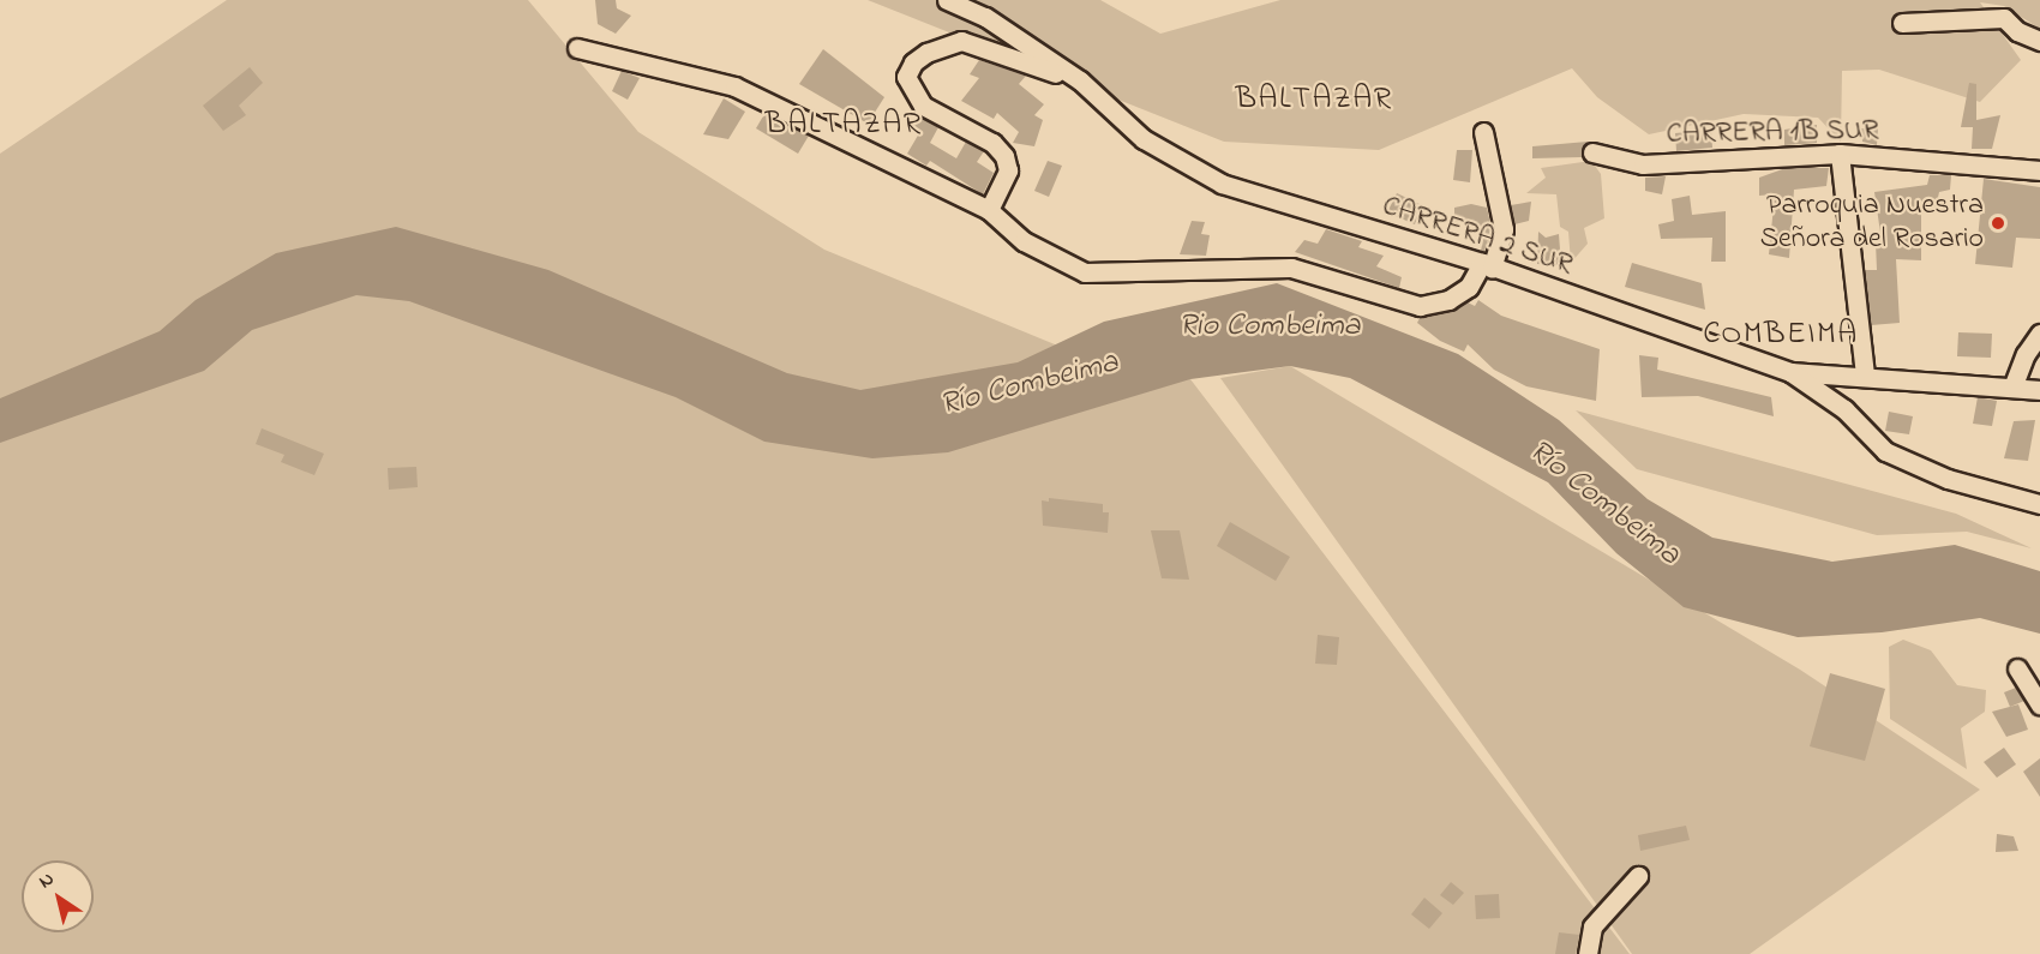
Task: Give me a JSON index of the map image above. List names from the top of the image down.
{
  "streets": {
    "street": ["CARRERA 1B SUR", "CARRERA 2 SUR"]
  },
  "districts": ["BALTAZAR", "BALTAZAR", "COMBEIMA"],
  "water": ["Rio Combeima", "Río Combeima"],
  "places": ["Parroquia Nuestra Señora del Rosario"],
  "north": "top left"
}
